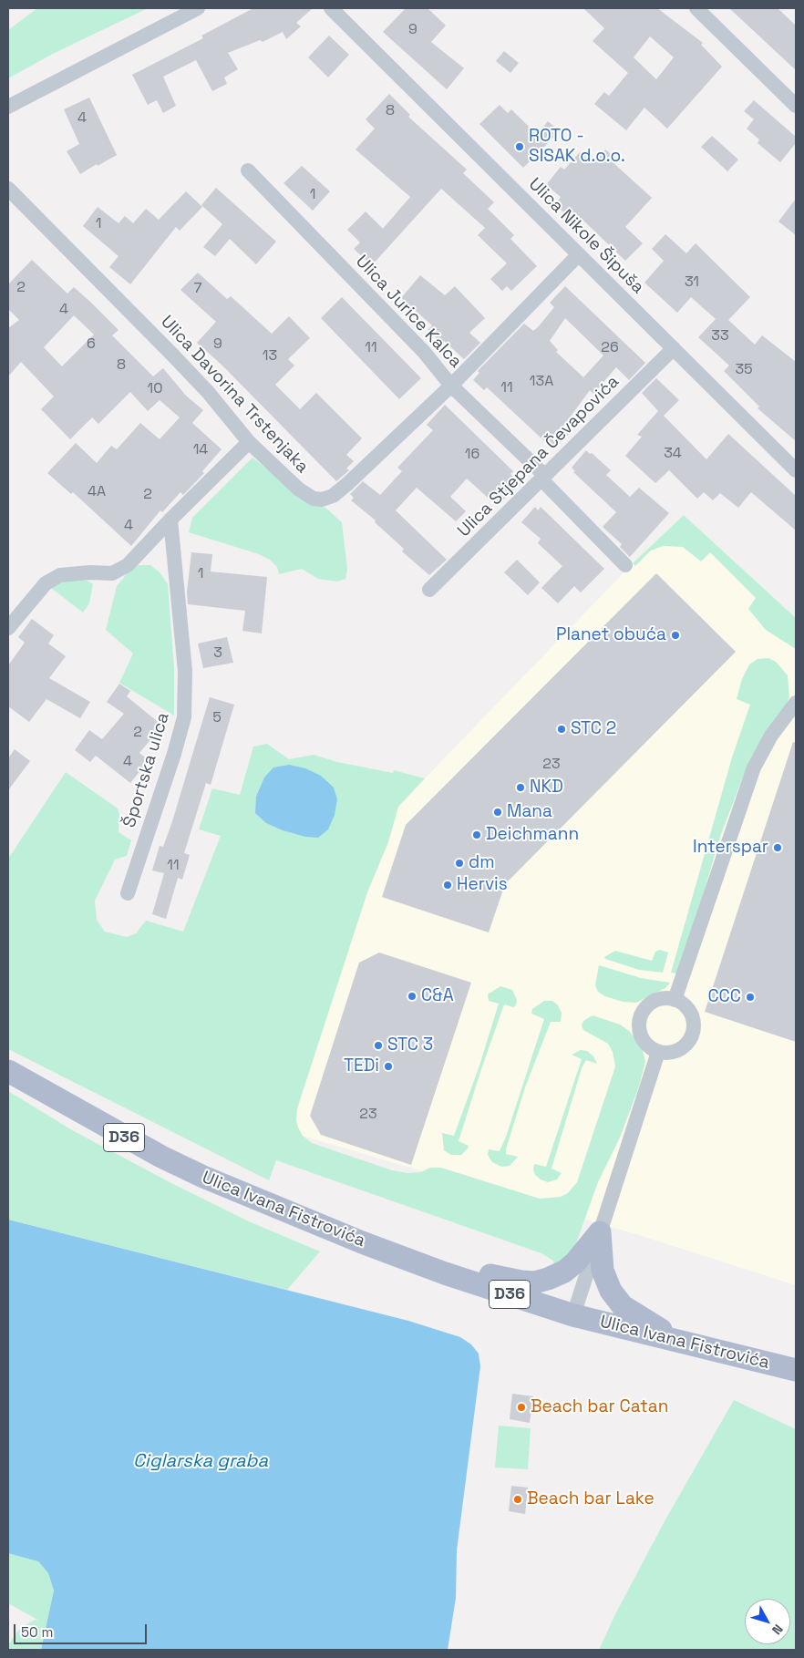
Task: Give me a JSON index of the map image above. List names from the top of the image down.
{
  "streets": {
    "main road": ["D36", "Ulica Ivana Fistrovića"],
    "street": [
      "Ulica Nikole Šipuša",
      "Ulica Jurice Kalca",
      "Ulica Davorina Trstenjaka",
      "Ulica Stjepana Čevapovića",
      "Športska ulica"
    ]
  },
  "crossings": [
    ["Ulica Nikole Šipuša", "Ulica Davorina Trstenjaka"],
    ["Ulica Nikole Šipuša", "Ulica Stjepana Čevapovića"],
    ["Ulica Jurice Kalca", "Ulica Davorina Trstenjaka"],
    ["Ulica Jurice Kalca", "Ulica Stjepana Čevapovića"]
  ],
  "water": ["Ciglarska graba"],
  "places": [
    "ROTO - SISAK d.o.o.",
    "Planet obuća",
    "STC 2",
    "NKD",
    "Mana",
    "Deichmann",
    "Interspar",
    "dm",
    "Hervis",
    "C&A",
    "CCC",
    "STC 3",
    "TEDi",
    "Beach bar Catan",
    "Beach bar Lake"
  ],
  "house_numbers": [
    "9",
    "8",
    "4",
    "1",
    "1",
    "31",
    "2",
    "7",
    "4",
    "33",
    "6",
    "9",
    "11",
    "26",
    "13",
    "8",
    "35",
    "13A",
    "11",
    "10",
    "14",
    "34",
    "16",
    "4A",
    "2",
    "4",
    "1",
    "3",
    "5",
    "2",
    "4",
    "23",
    "11",
    "23"
  ],
  "scale_bar": "50 m",
  "north": "bottom right"
}
